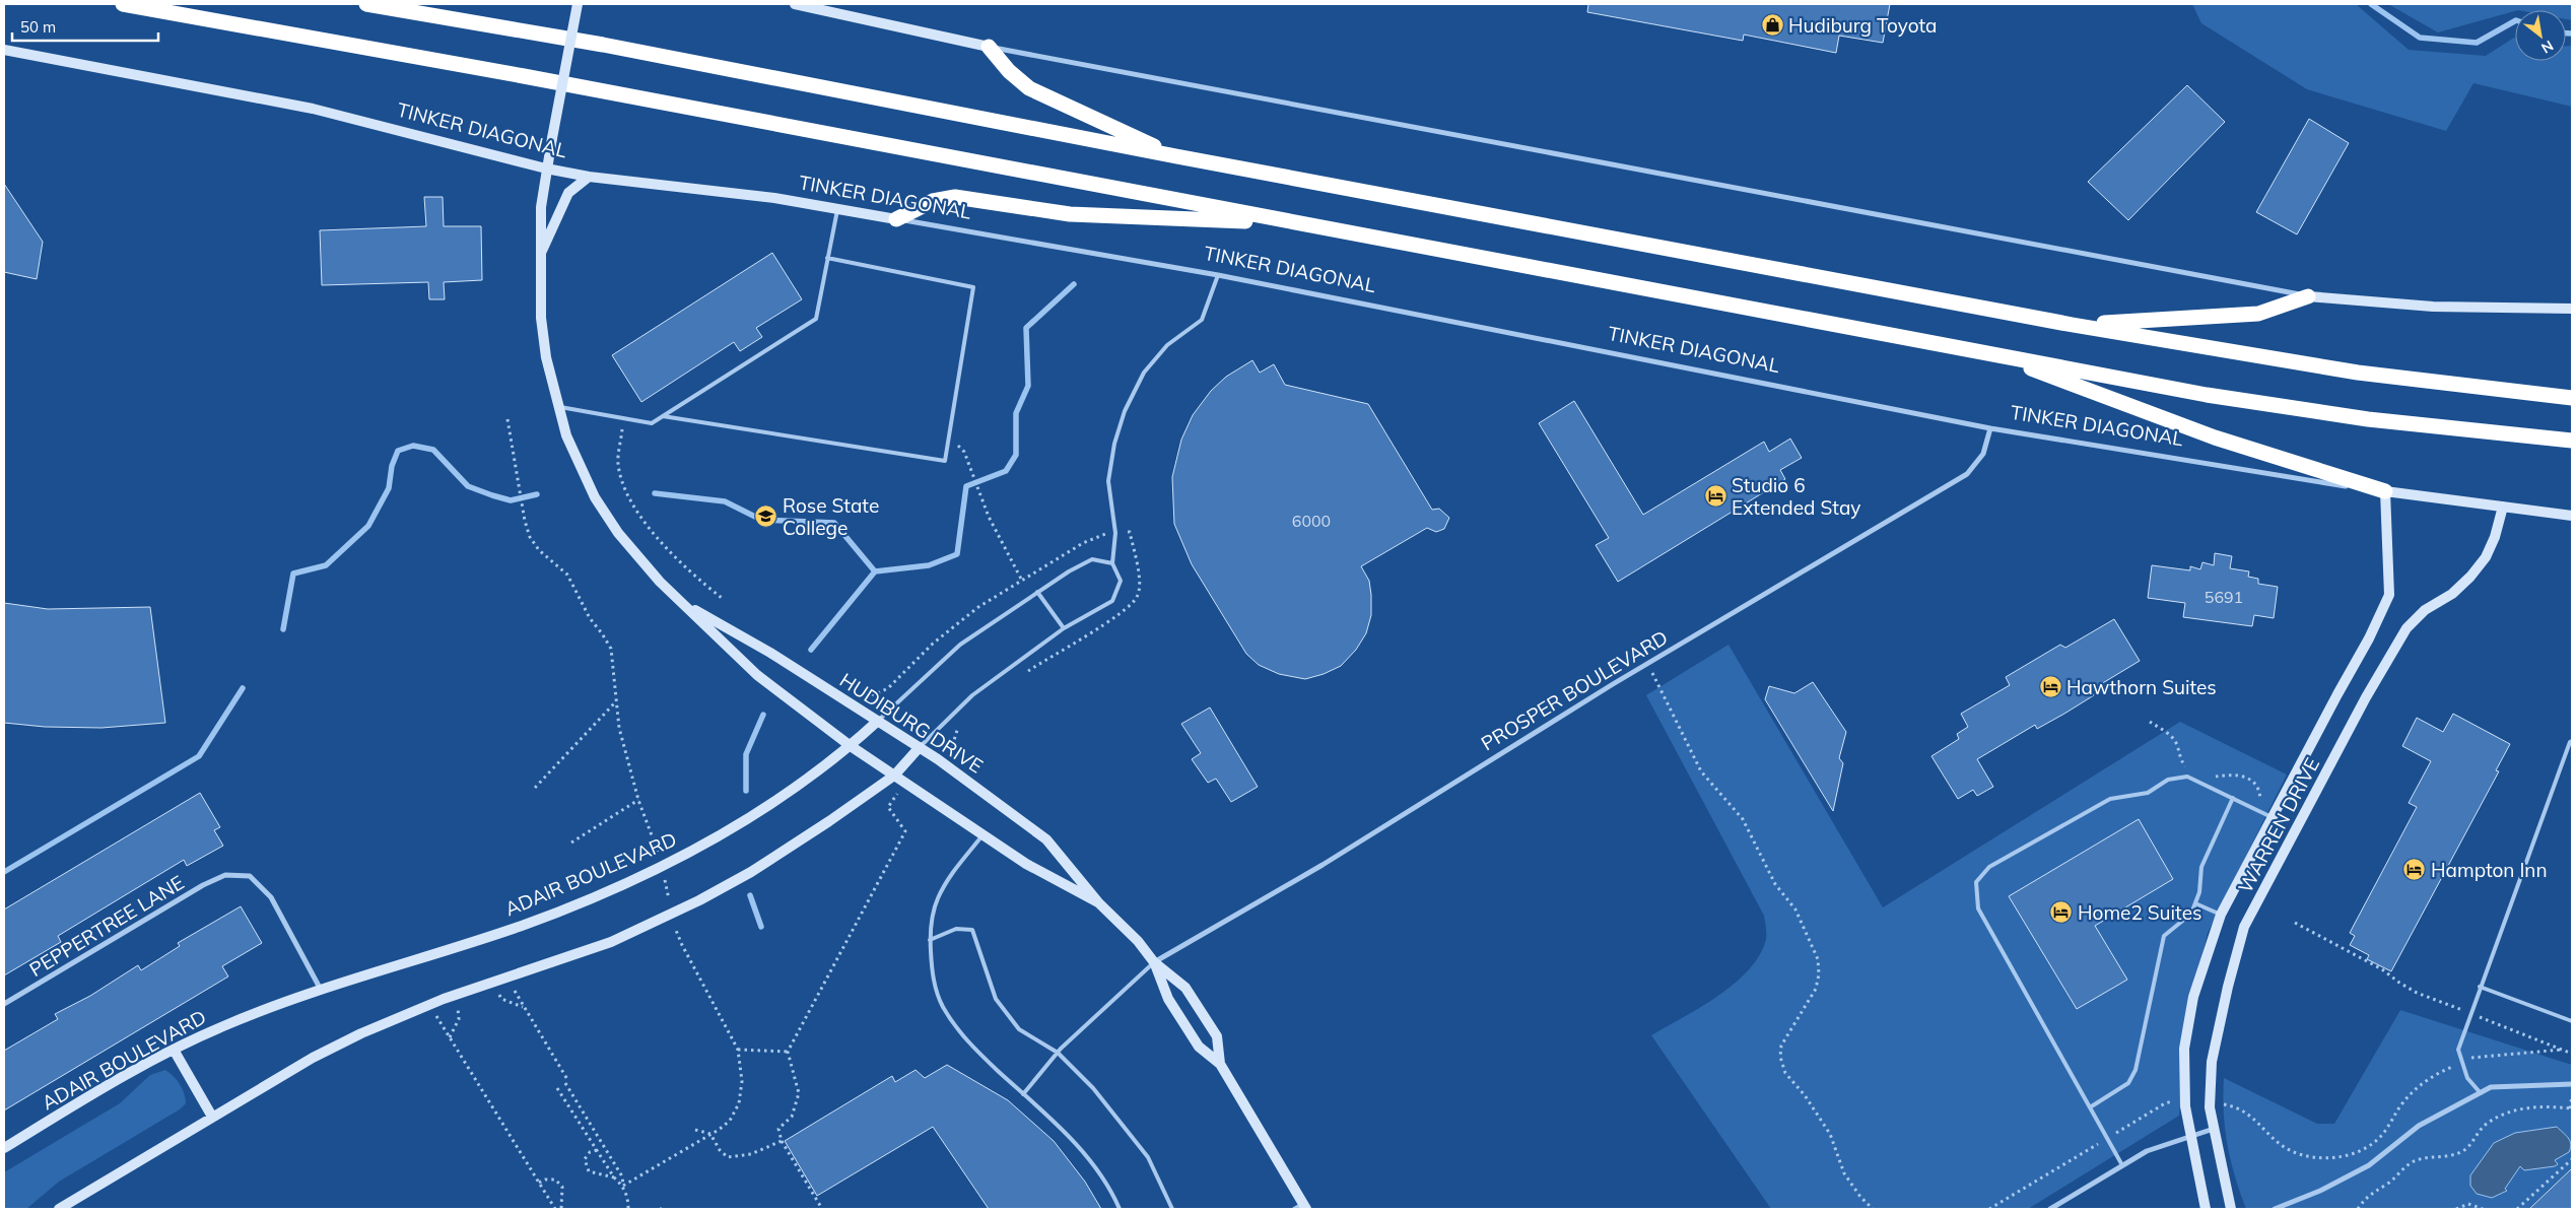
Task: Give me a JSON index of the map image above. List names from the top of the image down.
{
  "streets": {
    "street": [
      "TINKER DIAGONAL",
      "PROSPER BOULEVARD",
      "HUDIBURG DRIVE",
      "WARREN DRIVE",
      "ADAIR BOULEVARD",
      "PEPPERTREE LANE"
    ]
  },
  "crossings": [
    ["TINKER DIAGONAL", "PROSPER BOULEVARD"],
    ["TINKER DIAGONAL", "HUDIBURG DRIVE"],
    ["TINKER DIAGONAL", "WARREN DRIVE"],
    ["PROSPER BOULEVARD", "HUDIBURG DRIVE"],
    ["HUDIBURG DRIVE", "ADAIR BOULEVARD"],
    ["ADAIR BOULEVARD", "PEPPERTREE LANE"]
  ],
  "places": {
    "shop": ["Hudiburg Toyota"],
    "hotel": [
      "Studio 6 Extended Stay",
      "Hawthorn Suites",
      "Hampton Inn",
      "Home2 Suites"
    ],
    "school or university": ["Rose State College"]
  },
  "house_numbers": ["6000", "5691"],
  "scale_bar": "50 m",
  "north": "bottom right"
}
